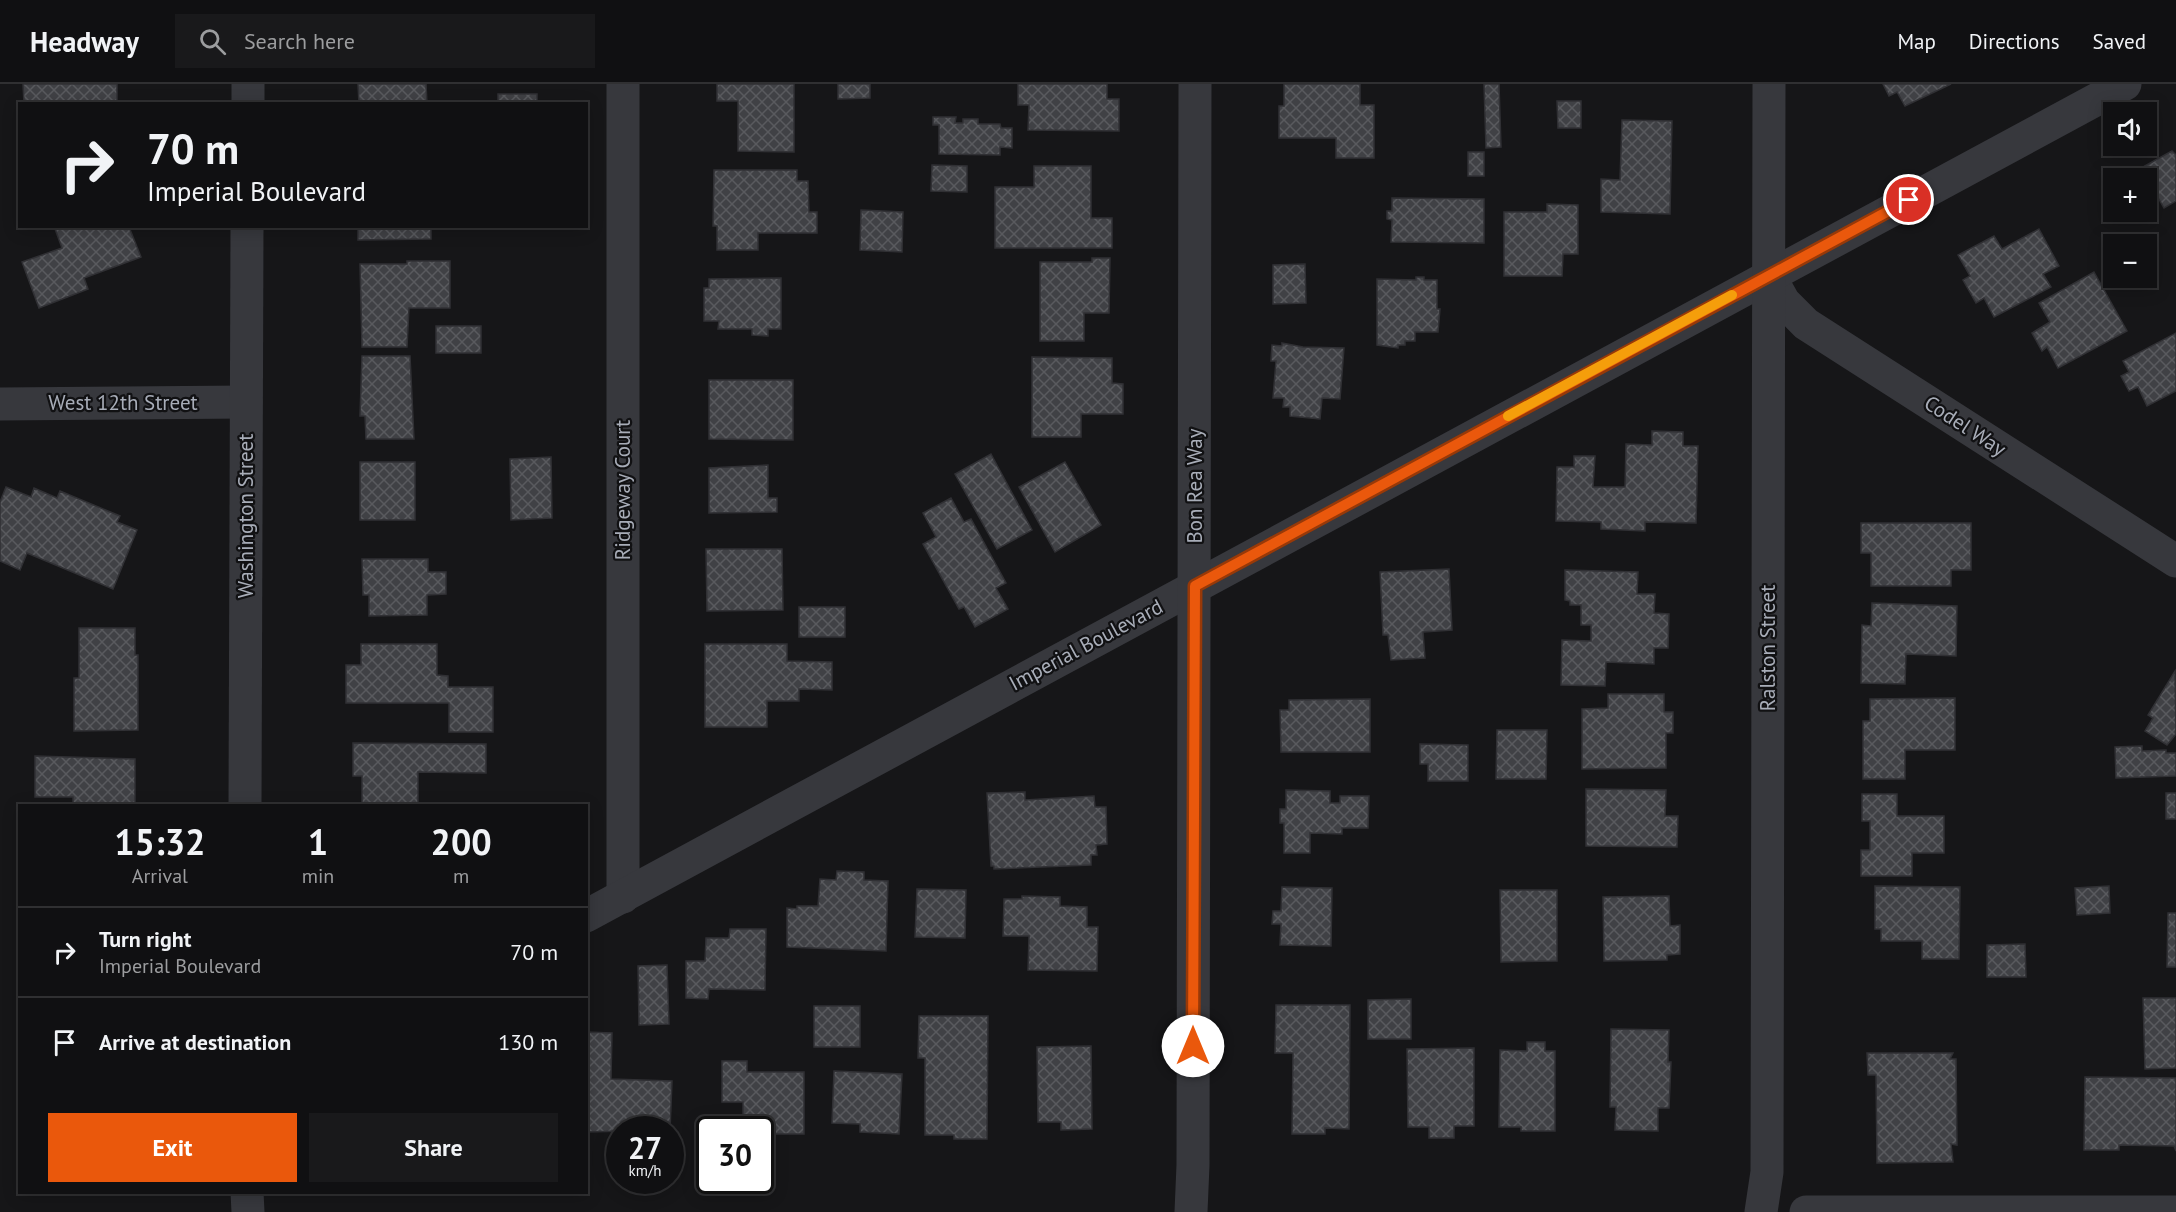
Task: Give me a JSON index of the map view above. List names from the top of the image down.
{
  "streets": {
    "street": [
      "West 12th Street",
      "Codel Way",
      "Bon Rea Way",
      "Ridgeway Court",
      "Washington Street",
      "Imperial Boulevard",
      "Ralston Street"
    ]
  },
  "crossings": [
    ["West 12th Street", "Washington Street"],
    ["Codel Way", "Imperial Boulevard"],
    ["Codel Way", "Ralston Street"],
    ["Bon Rea Way", "Imperial Boulevard"],
    ["Ridgeway Court", "Imperial Boulevard"],
    ["Imperial Boulevard", "Ralston Street"]
  ],
  "page": {
    "header": "Headway",
    "search": "Search here",
    "nav": ["Map", "Directions", "Saved"],
    "map_buttons": ["+", "−"],
    "turn": ["70 m", "Imperial Boulevard"],
    "eta": [
      "15:32",
      "Arrival",
      "1",
      "min",
      "200",
      "m"
    ],
    "list": [
      {
        "name": "Turn right",
        "note": "Imperial Boulevard",
        "value": "70 m"
      },
      {
        "name": "Arrive at destination",
        "value": "130 m"
      }
    ],
    "buttons": ["Exit", "Share"],
    "speed": "27 km/h",
    "limit": "30"
  }
}
